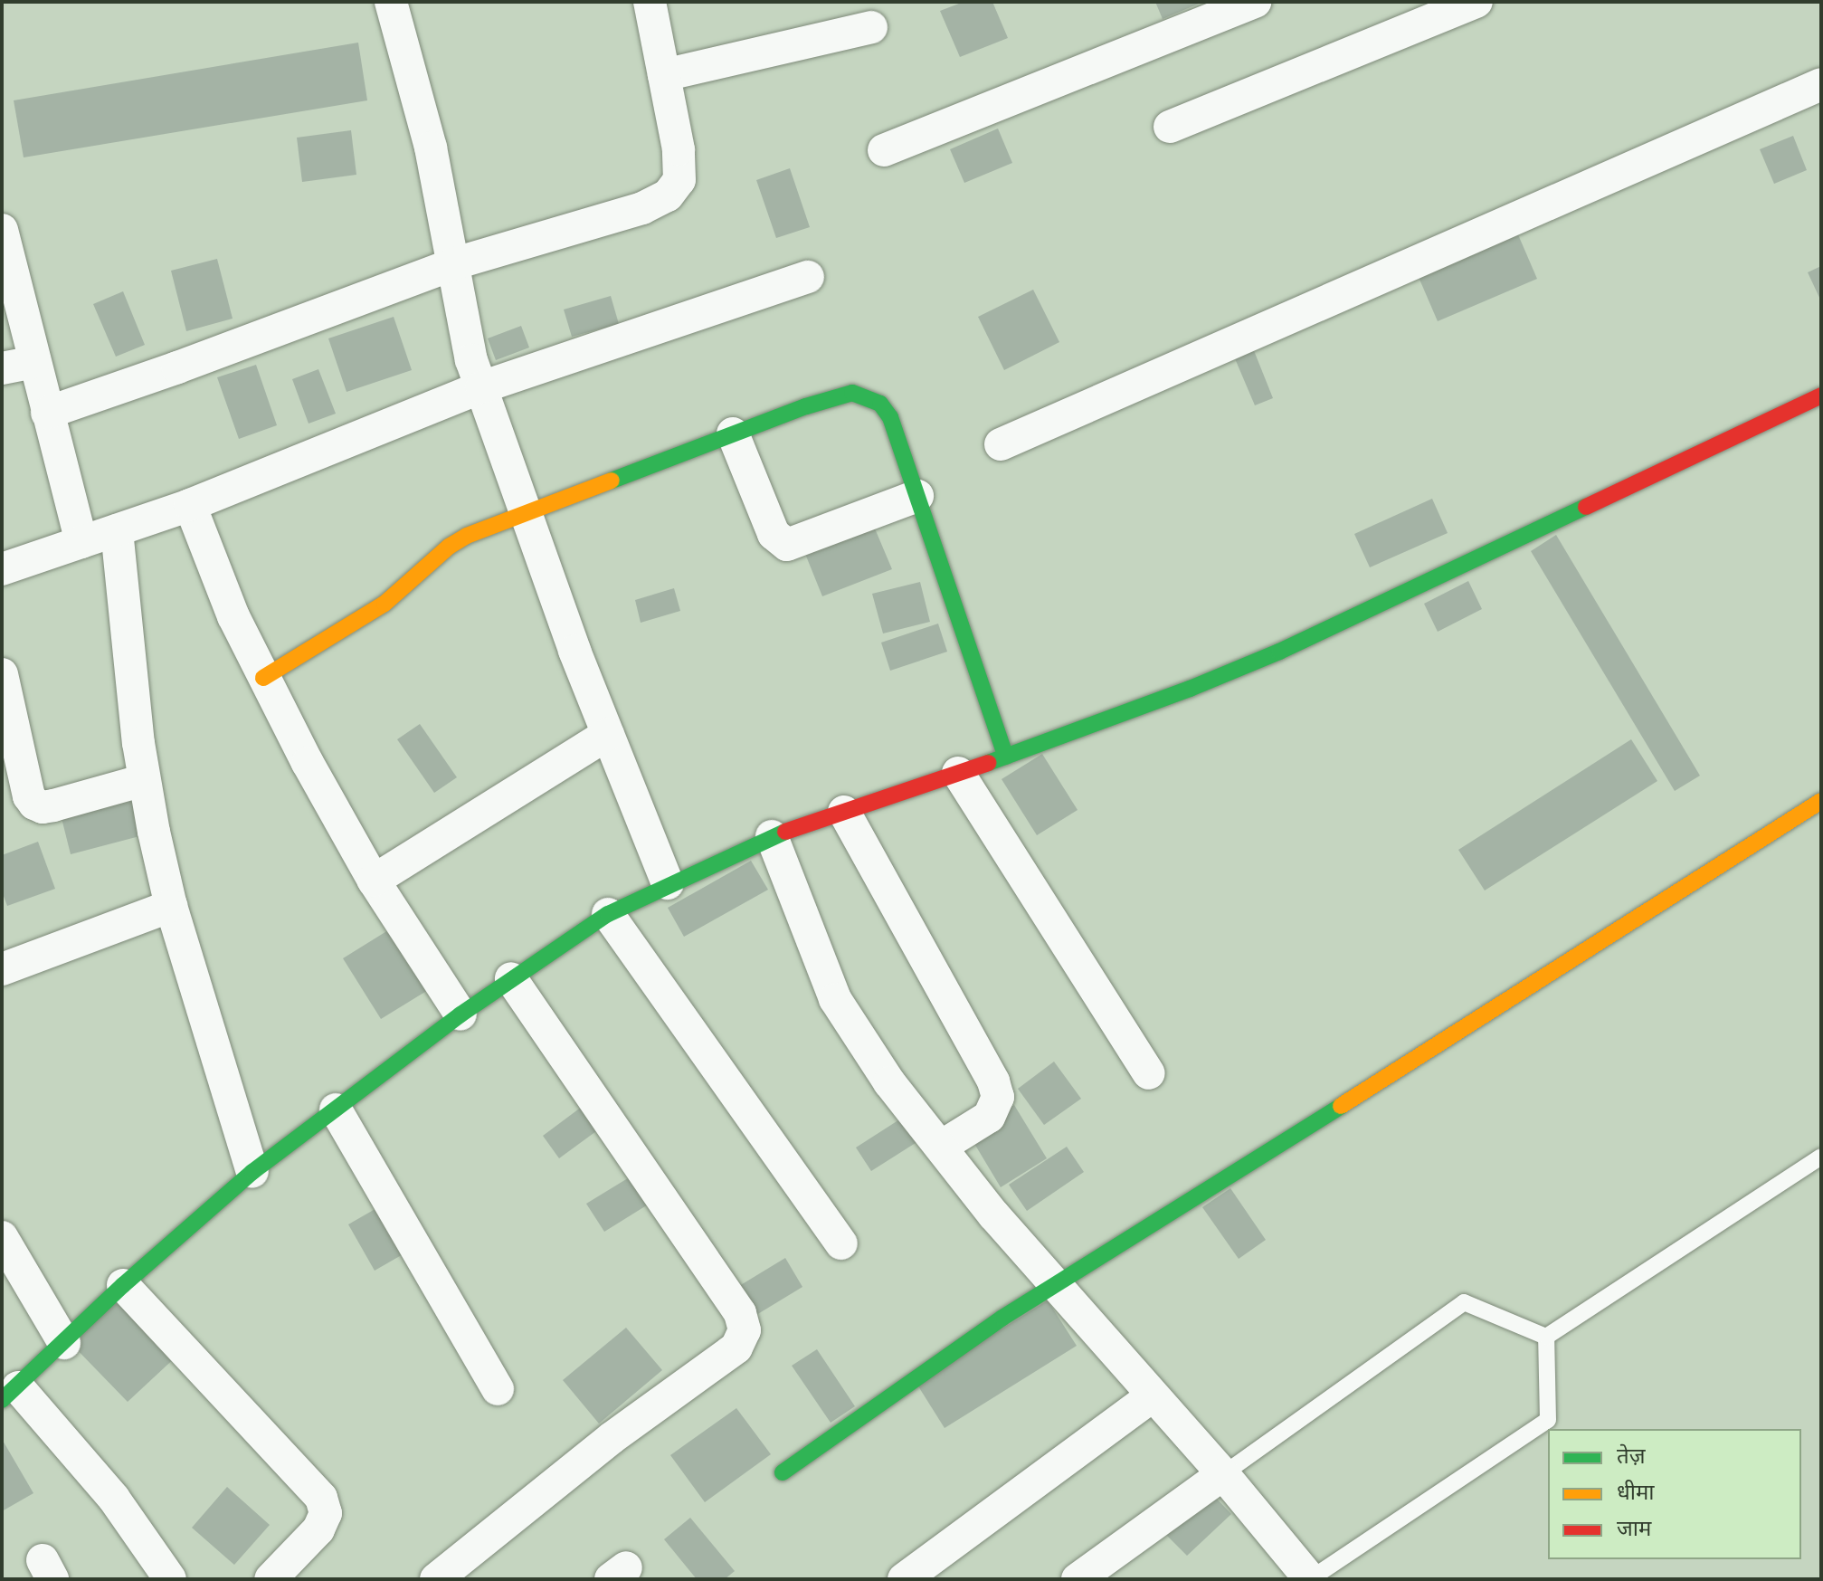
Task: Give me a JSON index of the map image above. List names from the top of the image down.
{
  "legend": ["तेज़", "धीमा", "जाम"]
}
